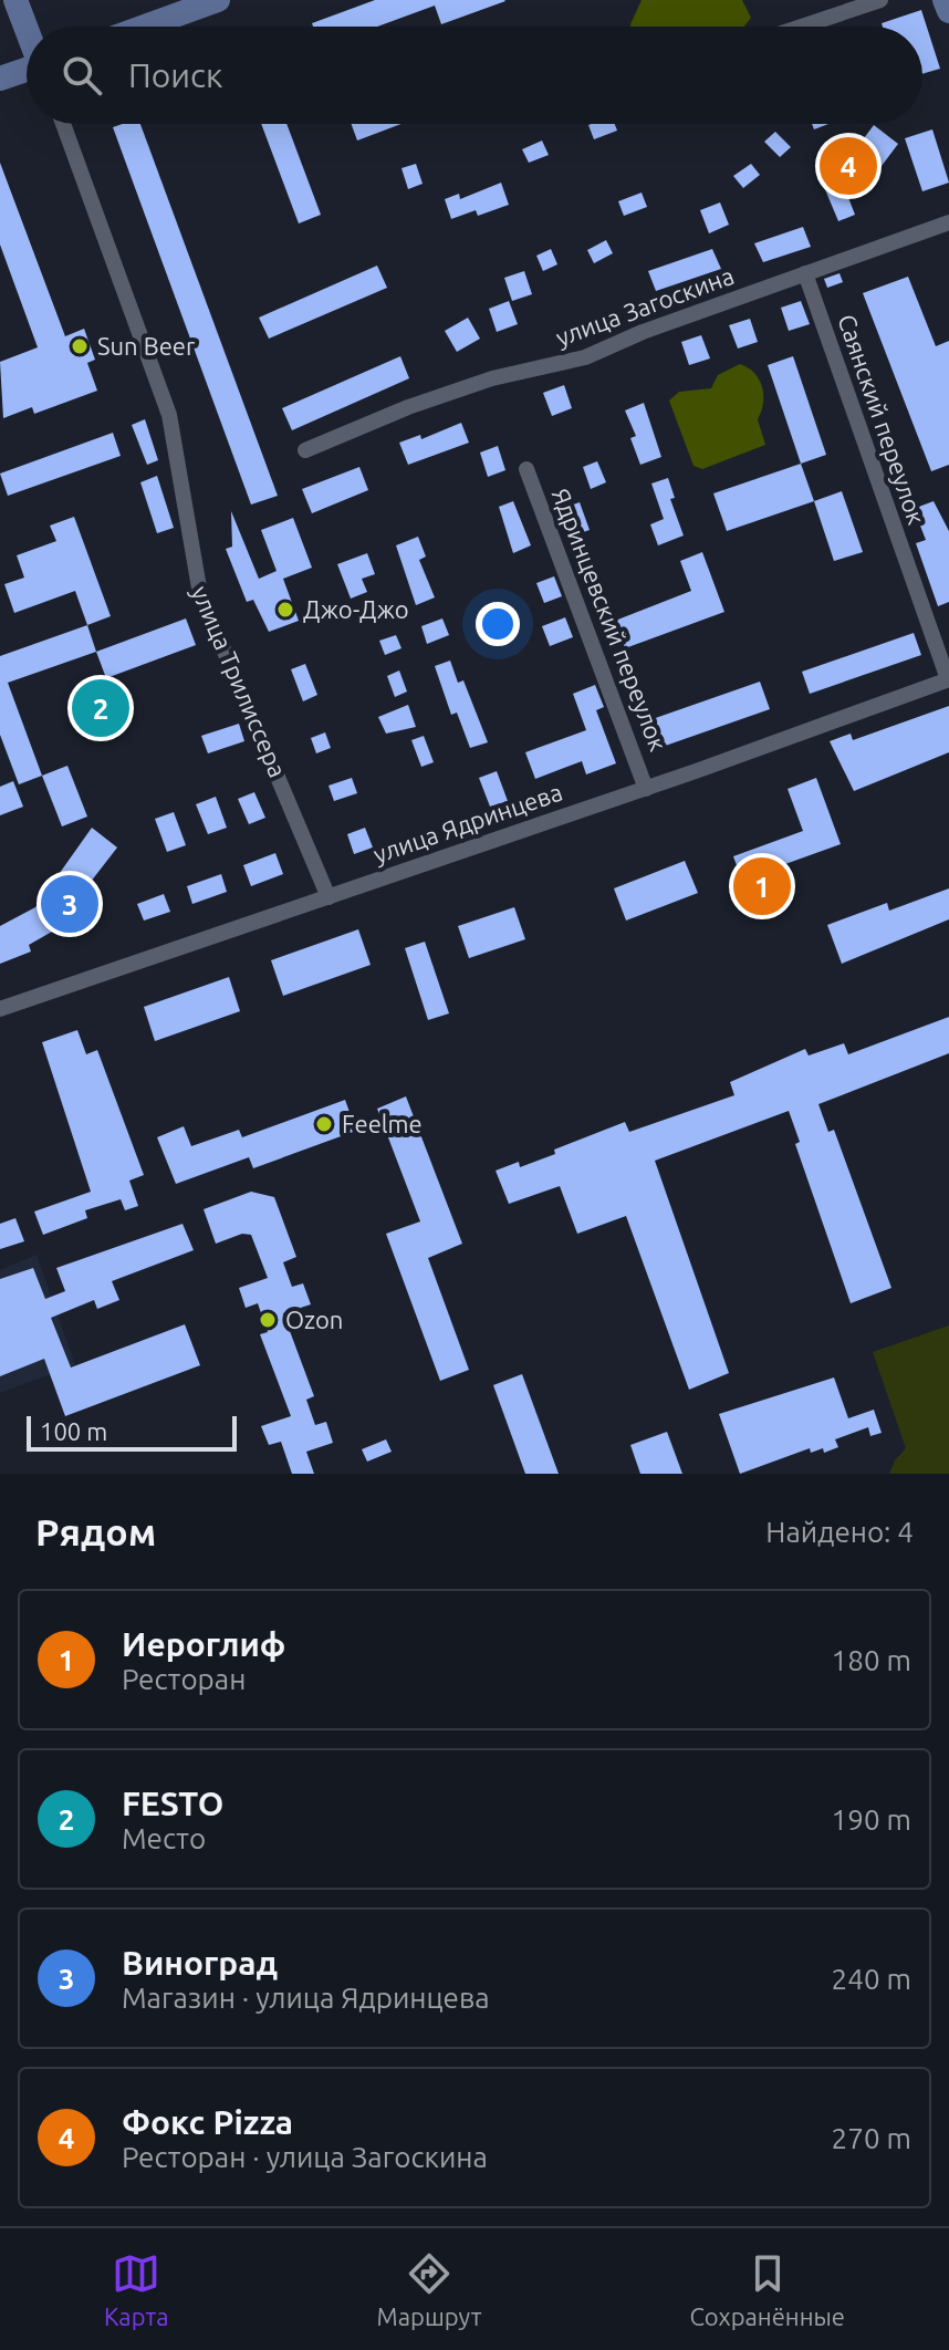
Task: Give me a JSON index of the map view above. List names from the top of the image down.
{
  "streets": {
    "street": [
      "улица Загоскина",
      "Саянский переулок",
      "Ядринцевский переулок",
      "улица Трилиссера",
      "улица Ядринцева"
    ]
  },
  "crossings": [
    ["улица Загоскина", "Саянский переулок"],
    ["Саянский переулок", "улица Ядринцева"],
    ["Ядринцевский переулок", "улица Ядринцева"],
    ["улица Трилиссера", "улица Ядринцева"]
  ],
  "places": [
    "Sun Beer",
    "Джо-Джо",
    "Feelme",
    "Ozon"
  ],
  "scale_bar": "100 m",
  "page": {
    "search": "Поиск",
    "pins": [
      "4",
      "2",
      "1",
      "3"
    ],
    "scale": "100 m",
    "heading": ["Рядом", "Найдено: 4"],
    "list": [
      {
        "mark": "1",
        "name": "Иероглиф",
        "note": "Ресторан",
        "value": "180 m"
      },
      {
        "mark": "2",
        "name": "FESTO",
        "note": "Место",
        "value": "190 m"
      },
      {
        "mark": "3",
        "name": "Виноград",
        "note": "Магазин · улица Ядринцева",
        "value": "240 m"
      },
      {
        "mark": "4",
        "name": "Фокс Pizza",
        "note": "Ресторан · улица Загоскина",
        "value": "270 m"
      }
    ],
    "nav": ["Карта", "Маршрут", "Сохранённые"]
  }
}
